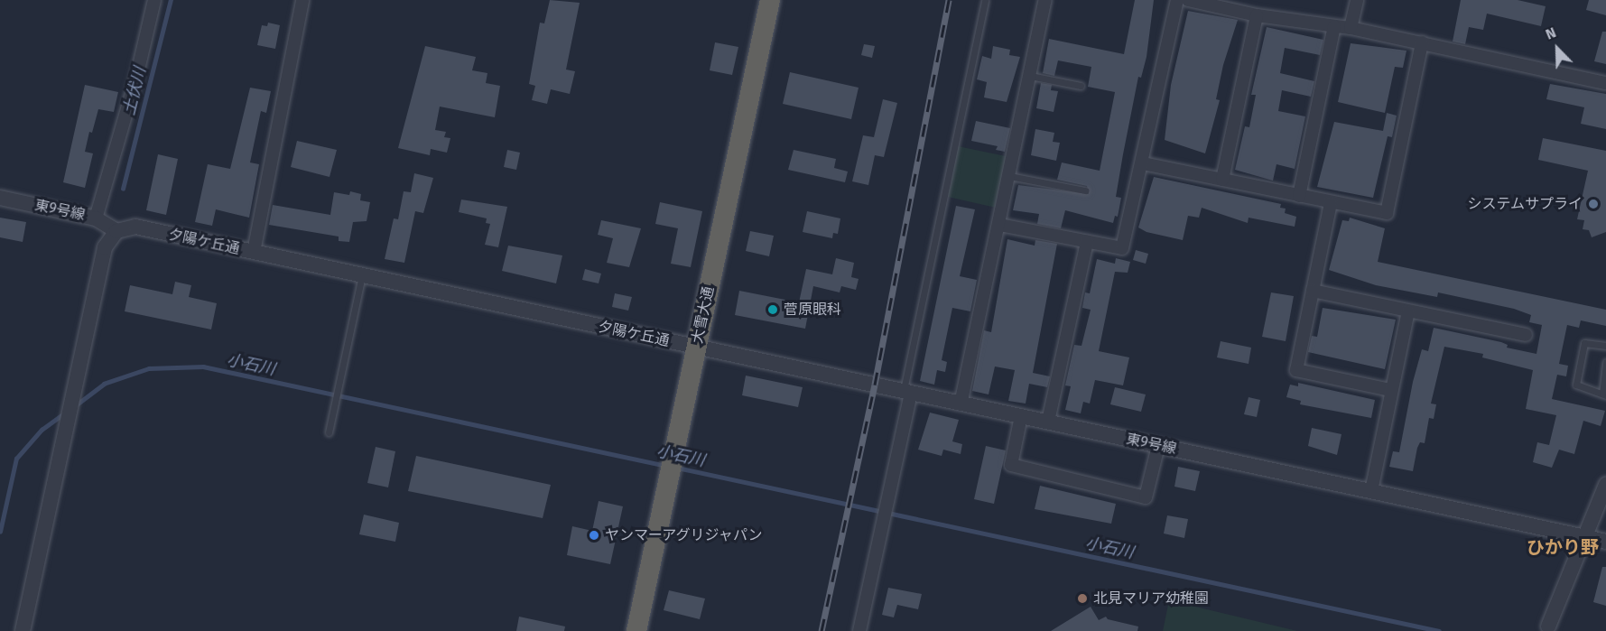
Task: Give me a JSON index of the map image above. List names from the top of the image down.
{
  "streets": {
    "highway": ["大雪大通"],
    "street": ["東9号線", "夕陽ケ丘通"]
  },
  "crossings": [
    ["東9号線", "夕陽ケ丘通"],
    ["東9号線", "大雪大通"],
    ["夕陽ケ丘通", "大雪大通"]
  ],
  "districts": ["ひかり野"],
  "water": ["土伏川", "小石川"],
  "places": [
    "システムサプライ",
    "菅原眼科",
    "ヤンマーアグリジャパン",
    "北見マリア幼稚園"
  ],
  "north": "top left"
}
